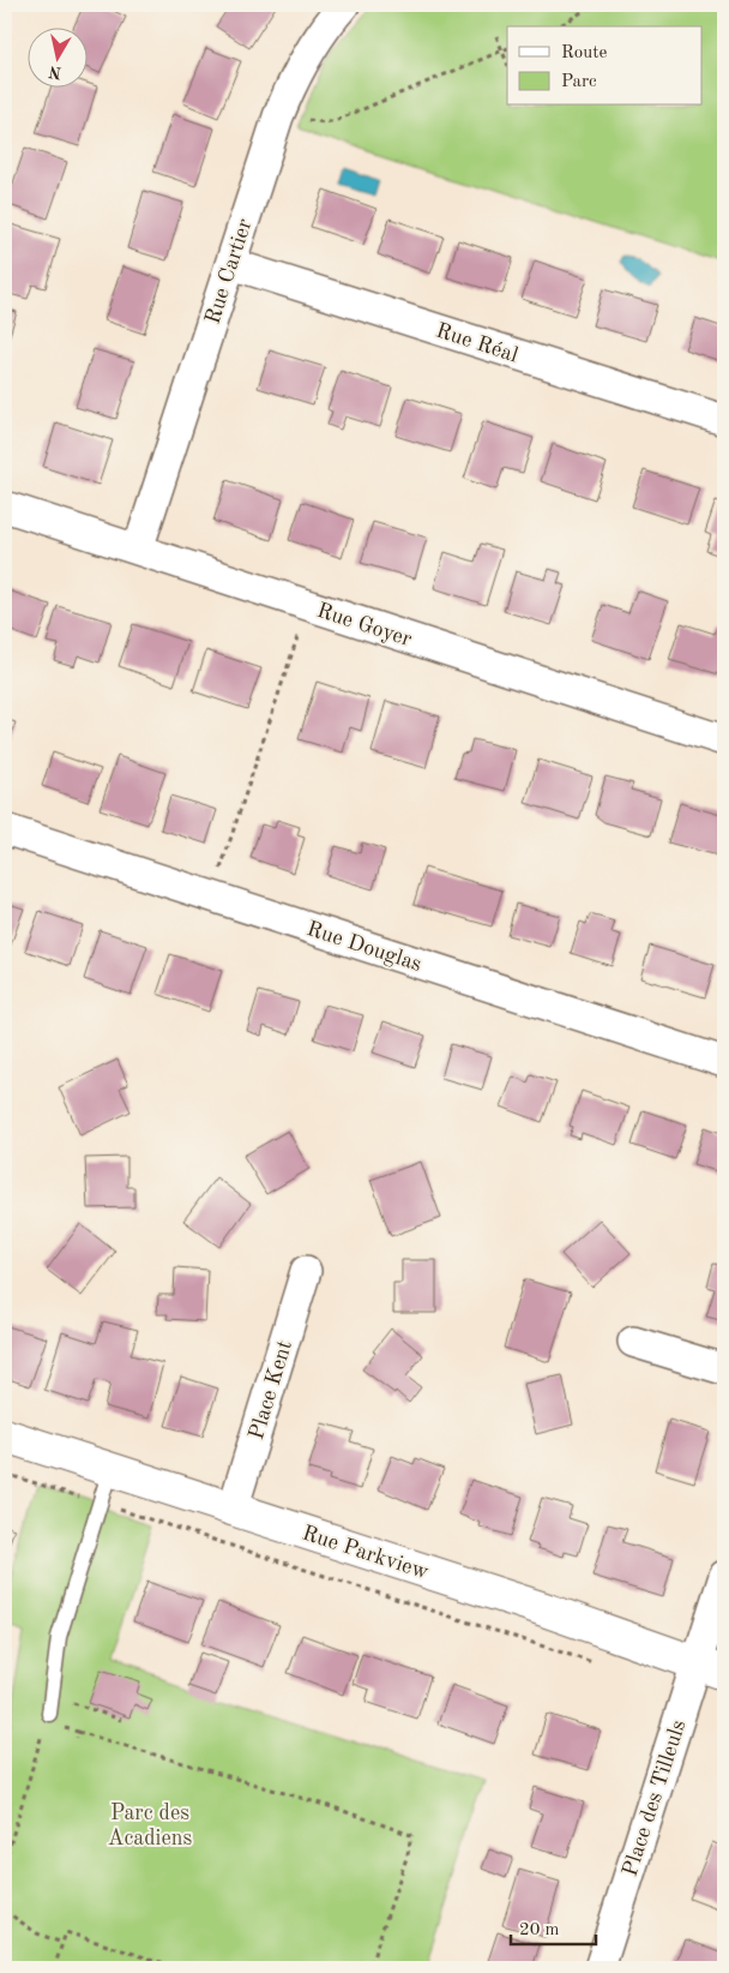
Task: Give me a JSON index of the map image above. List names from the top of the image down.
{
  "streets": {
    "street": [
      "Rue Cartier",
      "Rue Réal",
      "Rue Goyer",
      "Rue Douglas",
      "Place Kent",
      "Rue Parkview",
      "Place des Tilleuls"
    ]
  },
  "crossings": [
    ["Rue Cartier", "Rue Réal"],
    ["Rue Cartier", "Rue Goyer"],
    ["Place Kent", "Rue Parkview"],
    ["Rue Parkview", "Place des Tilleuls"]
  ],
  "parks": ["Parc des Acadiens"],
  "legend": ["Route", "Parc"],
  "scale_bar": "20 m",
  "north": "bottom"
}
